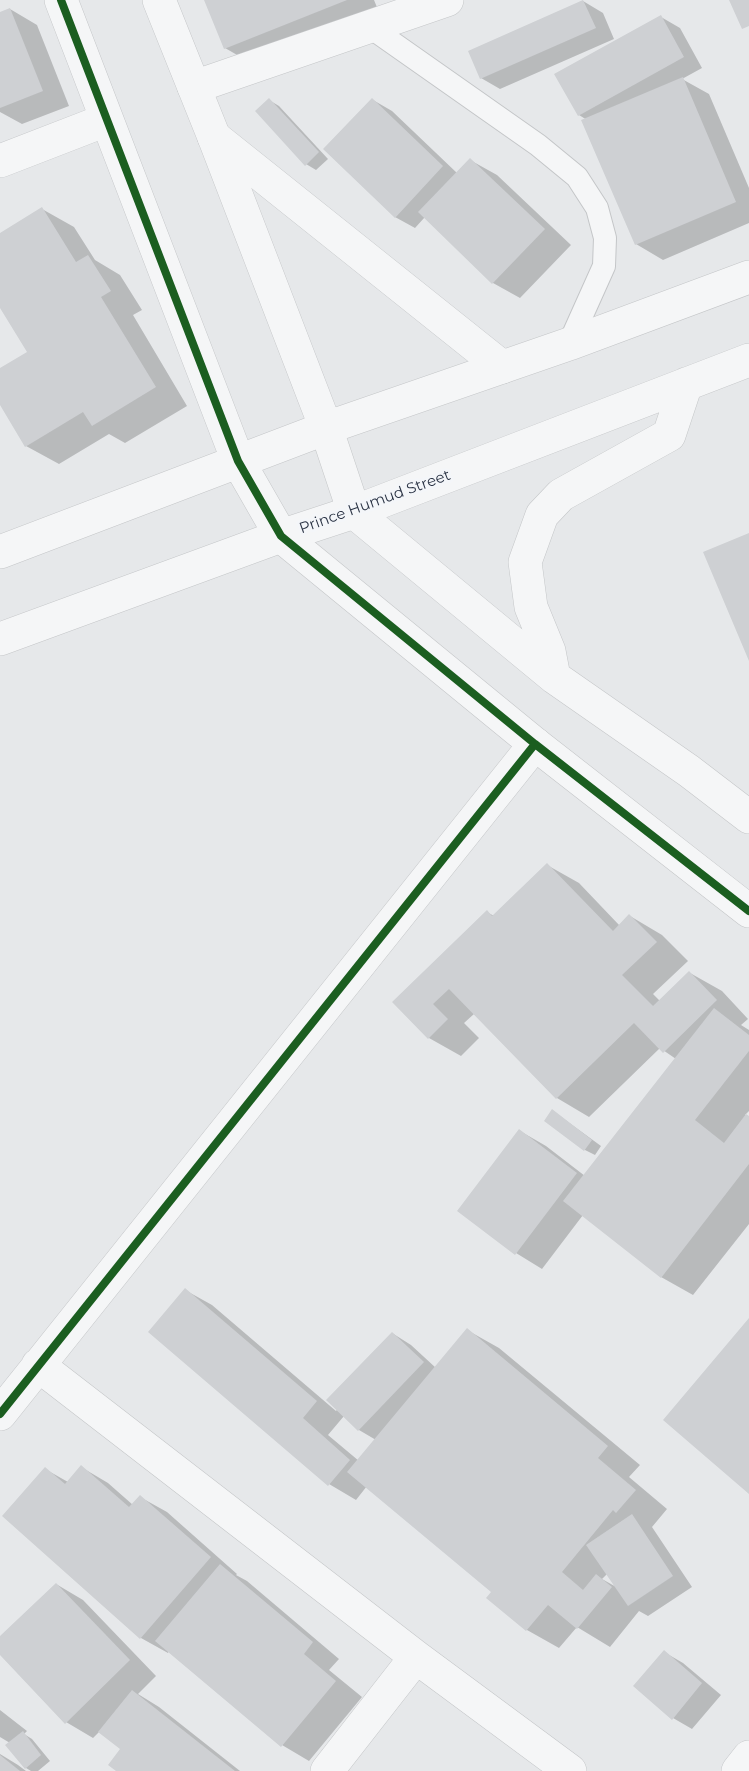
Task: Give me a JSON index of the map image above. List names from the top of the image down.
{
  "streets": {
    "street": ["Prince Humud Street"]
  }
}
